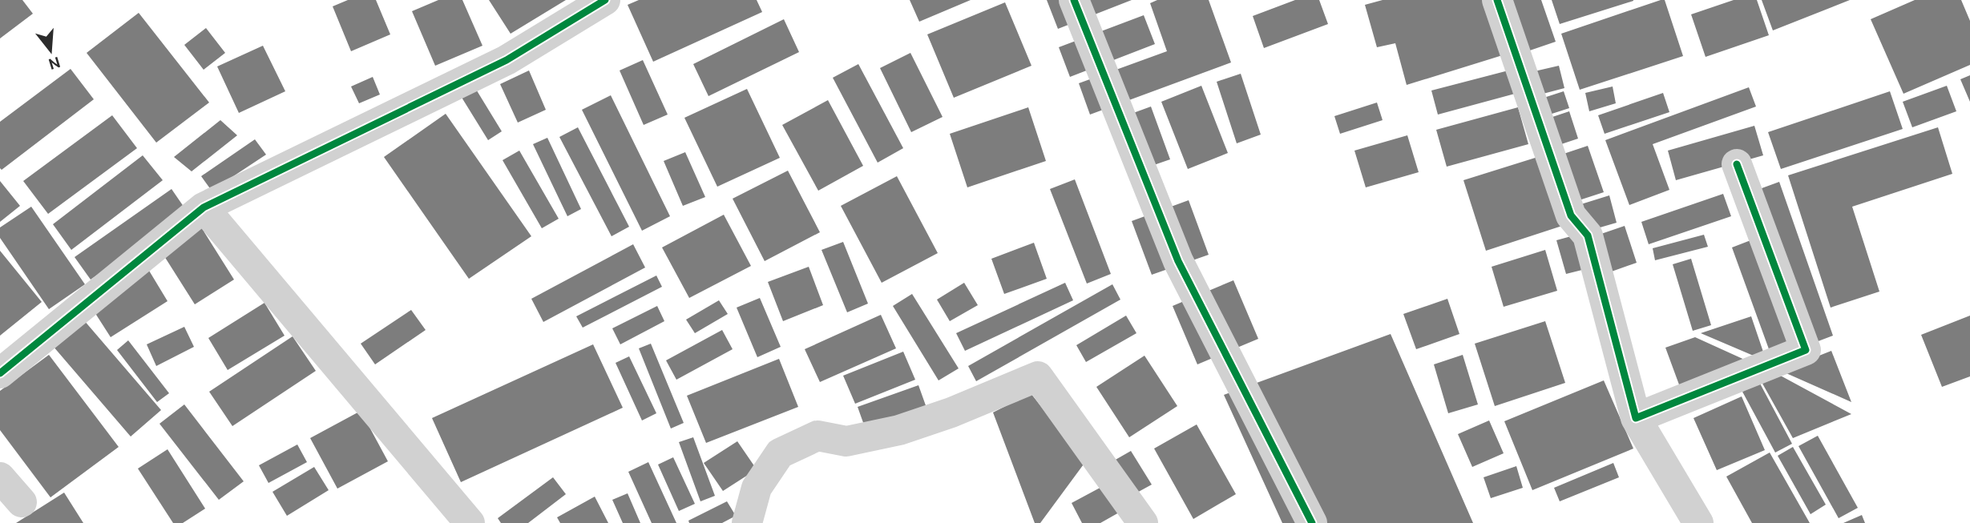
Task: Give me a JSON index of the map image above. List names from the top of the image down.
{
  "north": "bottom"
}
